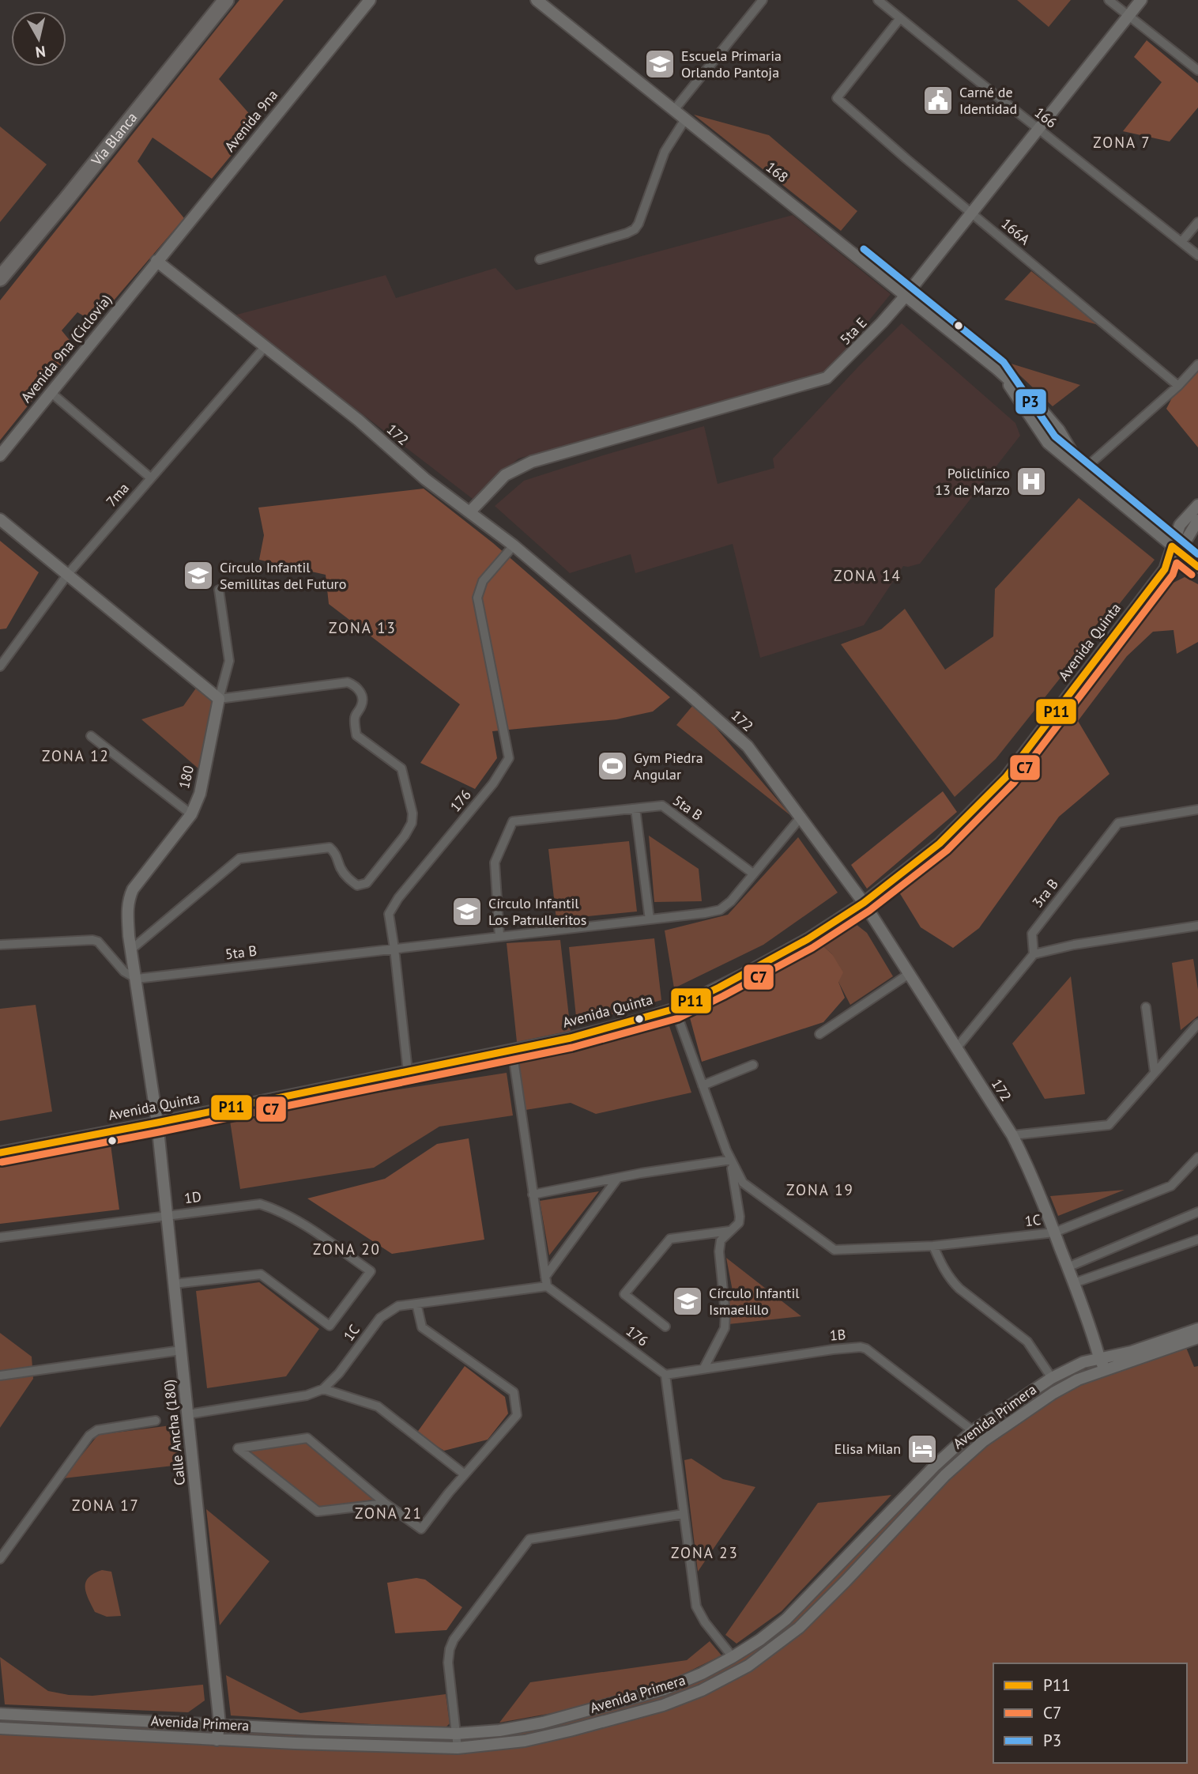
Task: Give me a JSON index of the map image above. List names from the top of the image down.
{
  "streets": {
    "highway": ["Vía Blanca"],
    "street": [
      "166",
      "Avenida 9na",
      "168",
      "166A",
      "5ta E",
      "Avenida 9na (Ciclovía)",
      "172",
      "7ma",
      "Avenida Quinta",
      "180",
      "176",
      "5ta B",
      "3ra B",
      "1D",
      "1C",
      "1B",
      "Avenida Primera",
      "Calle Ancha (180)"
    ]
  },
  "crossings": [
    ["166", "166A"],
    ["166", "5ta E"],
    ["Avenida 9na", "Avenida 9na (Ciclovía)"],
    ["Avenida 9na", "172"],
    ["168", "5ta E"],
    ["168", "Avenida Quinta"],
    ["166A", "5ta E"],
    ["5ta E", "172"],
    ["Avenida 9na (Ciclovía)", "172"],
    ["172", "7ma"],
    ["172", "Avenida Quinta"],
    ["172", "176"],
    ["172", "5ta B"],
    ["172", "1C"],
    ["172", "Avenida Primera"],
    ["Avenida Quinta", "180"],
    ["Avenida Quinta", "176"],
    ["Avenida Quinta", "Calle Ancha (180)"],
    ["180", "5ta B"],
    ["180", "Calle Ancha (180)"],
    ["176", "5ta B"],
    ["176", "1C"],
    ["176", "1B"],
    ["1D", "Calle Ancha (180)"],
    ["1C", "Calle Ancha (180)"],
    ["1B", "Avenida Primera"],
    ["Avenida Primera", "Calle Ancha (180)"]
  ],
  "districts": [
    "ZONA 7",
    "ZONA 14",
    "ZONA 13",
    "ZONA 12",
    "ZONA 19",
    "ZONA 20",
    "ZONA 17",
    "ZONA 21",
    "ZONA 23"
  ],
  "places": {
    "school or university": [
      "Escuela Primaria Orlando Pantoja",
      "Círculo Infantil Semillitas del Futuro",
      "Círculo Infantil Los Patrulleritos",
      "Círculo Infantil Ismaelillo"
    ],
    "public building": ["Carné de Identidad"],
    "hospital": ["Policlínico 13 de Marzo"],
    "sports": ["Gym Piedra Angular"],
    "hotel": ["Elisa Milan"]
  },
  "lines": ["transit line P3", "transit line P11", "transit line C7"],
  "legend": ["P11", "C7", "P3"],
  "north": "bottom"
}
